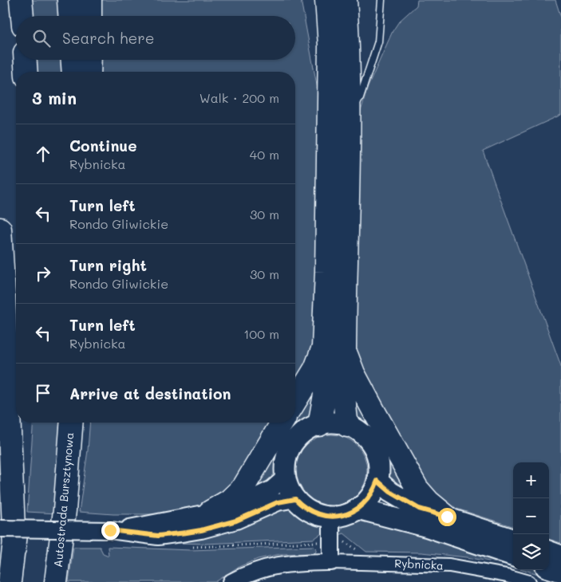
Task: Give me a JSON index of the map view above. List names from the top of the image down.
{
  "streets": {
    "highway": ["Autostrada Bursztynowa"],
    "street": ["Rybnicka"]
  },
  "page": {
    "search": "Search here",
    "heading": ["3 min", "Walk · 200 m"],
    "list": [
      ["Continue", "Rybnicka", "40 m"],
      ["Turn left", "Rondo Gliwickie", "30 m"],
      ["Turn right", "Rondo Gliwickie", "30 m"],
      ["Turn left", "Rybnicka", "100 m"],
      "Arrive at destination"
    ],
    "map_buttons": ["+", "−"]
  }
}
